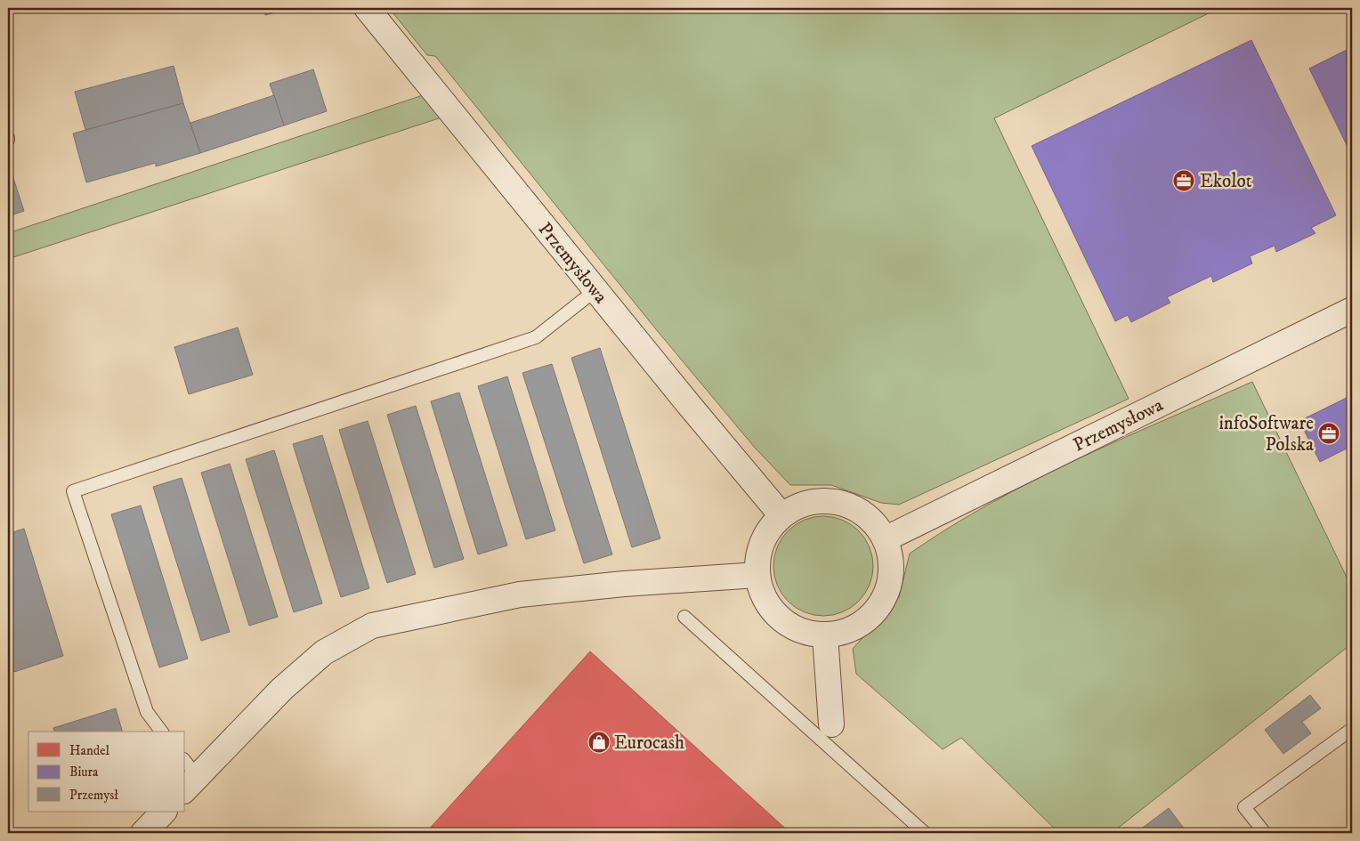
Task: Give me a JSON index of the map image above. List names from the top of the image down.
{
  "streets": {
    "street": ["Przemysłowa"]
  },
  "places": {
    "office": ["Ekolot", "infoSoftware Polska"],
    "shop": ["Eurocash"]
  },
  "legend": ["Handel", "Biura", "Przemysł"]
}
